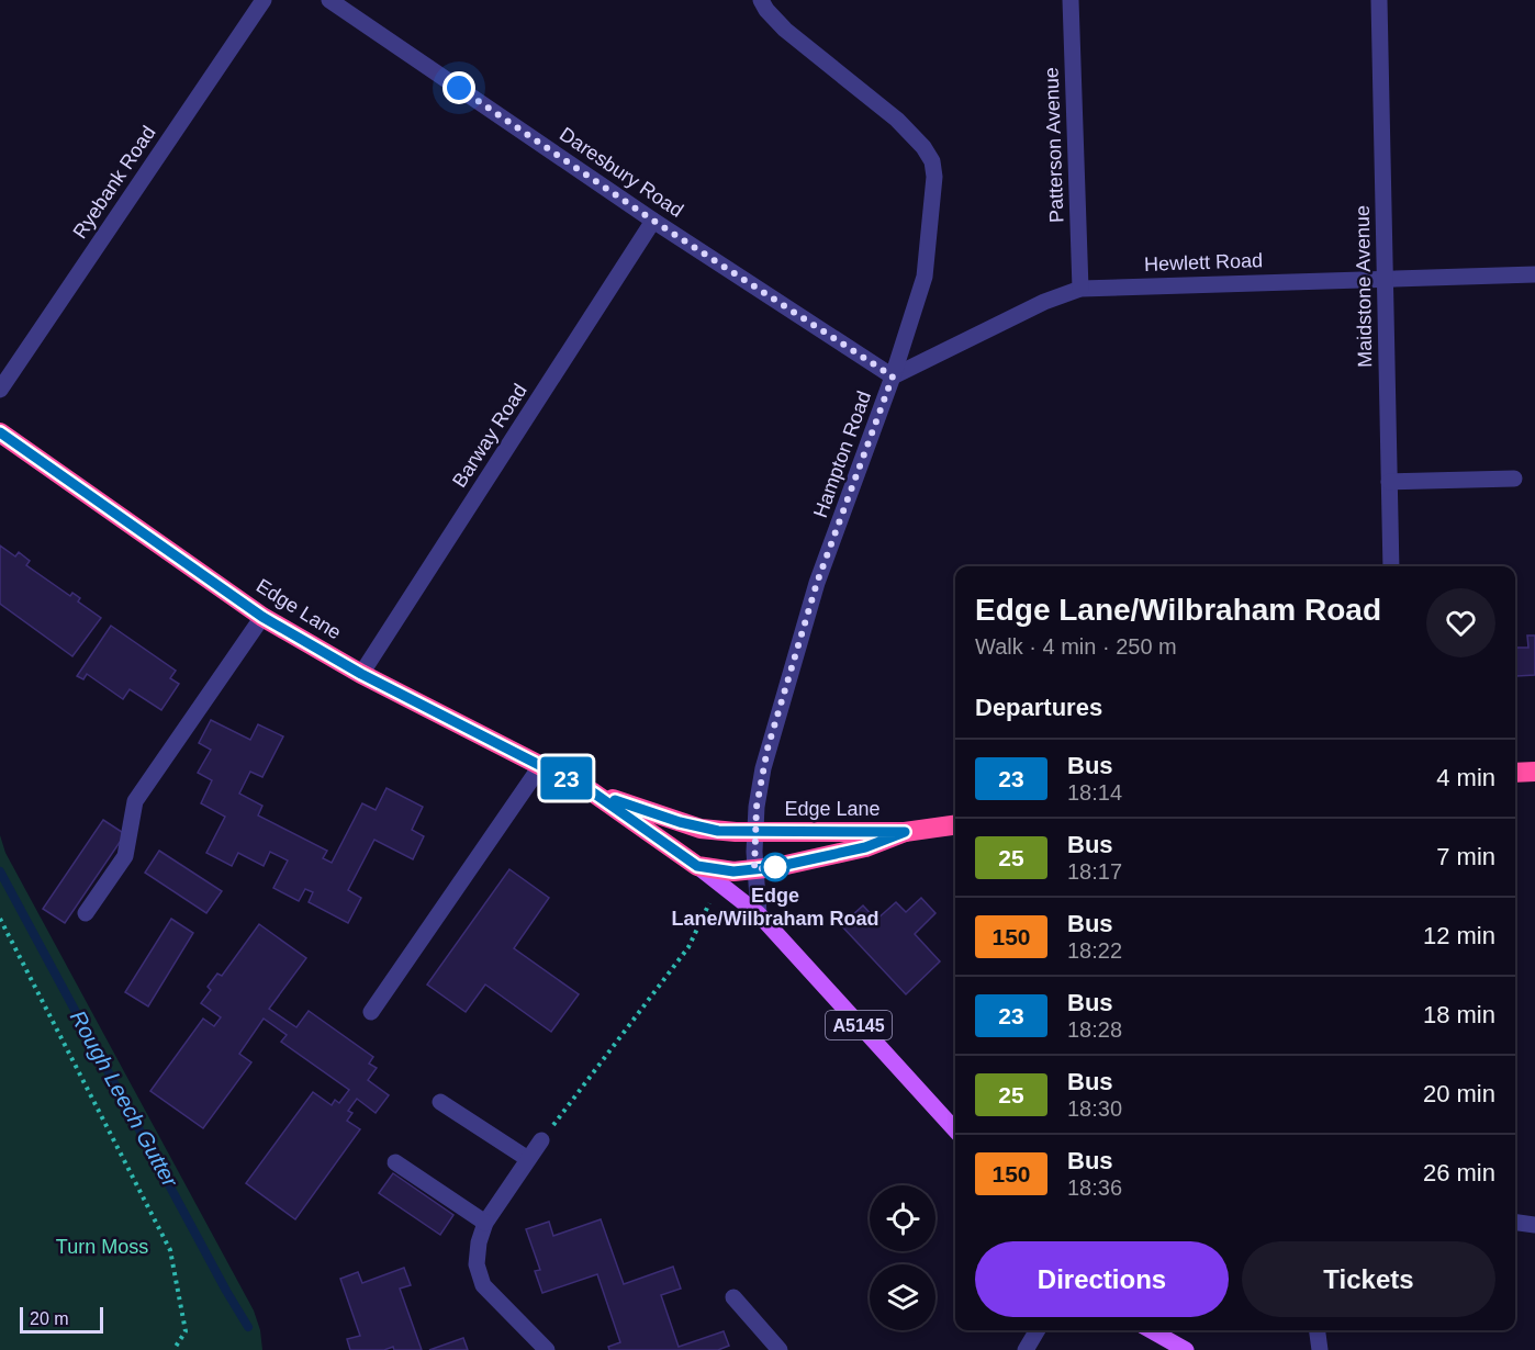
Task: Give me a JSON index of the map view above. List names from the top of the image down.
{
  "streets": {
    "highway": ["Edge Lane", "A5145"],
    "street": [
      "Patterson Avenue",
      "Daresbury Road",
      "Ryebank Road",
      "Hewlett Road",
      "Maidstone Avenue",
      "Barway Road",
      "Hampton Road"
    ]
  },
  "crossings": [
    ["Patterson Avenue", "Hewlett Road"],
    ["Daresbury Road", "Hewlett Road"],
    ["Daresbury Road", "Barway Road"],
    ["Daresbury Road", "Hampton Road"],
    ["Hewlett Road", "Maidstone Avenue"],
    ["Hewlett Road", "Hampton Road"],
    ["Barway Road", "Edge Lane"],
    ["Hampton Road", "Edge Lane"]
  ],
  "water": ["Rough Leech Gutter"],
  "parks": ["Turn Moss"],
  "places": ["Edge Lane/Wilbraham Road"],
  "lines": ["bus line 23"],
  "scale_bar": "20 m",
  "page": {
    "on_map": "23",
    "heading": [
      ["Edge Lane/Wilbraham Road", "Walk · 4 min · 250 m"],
      "Departures"
    ],
    "list": [
      {
        "mark": "23",
        "name": "Bus",
        "note": "18:14",
        "value": "4 min"
      },
      {
        "mark": "25",
        "name": "Bus",
        "note": "18:17",
        "value": "7 min"
      },
      {
        "mark": "150",
        "name": "Bus",
        "note": "18:22",
        "value": "12 min"
      },
      {
        "mark": "23",
        "name": "Bus",
        "note": "18:28",
        "value": "18 min"
      },
      {
        "mark": "25",
        "name": "Bus",
        "note": "18:30",
        "value": "20 min"
      },
      {
        "mark": "150",
        "name": "Bus",
        "note": "18:36",
        "value": "26 min"
      }
    ],
    "buttons": ["Directions", "Tickets"],
    "scale": "20 m"
  }
}
